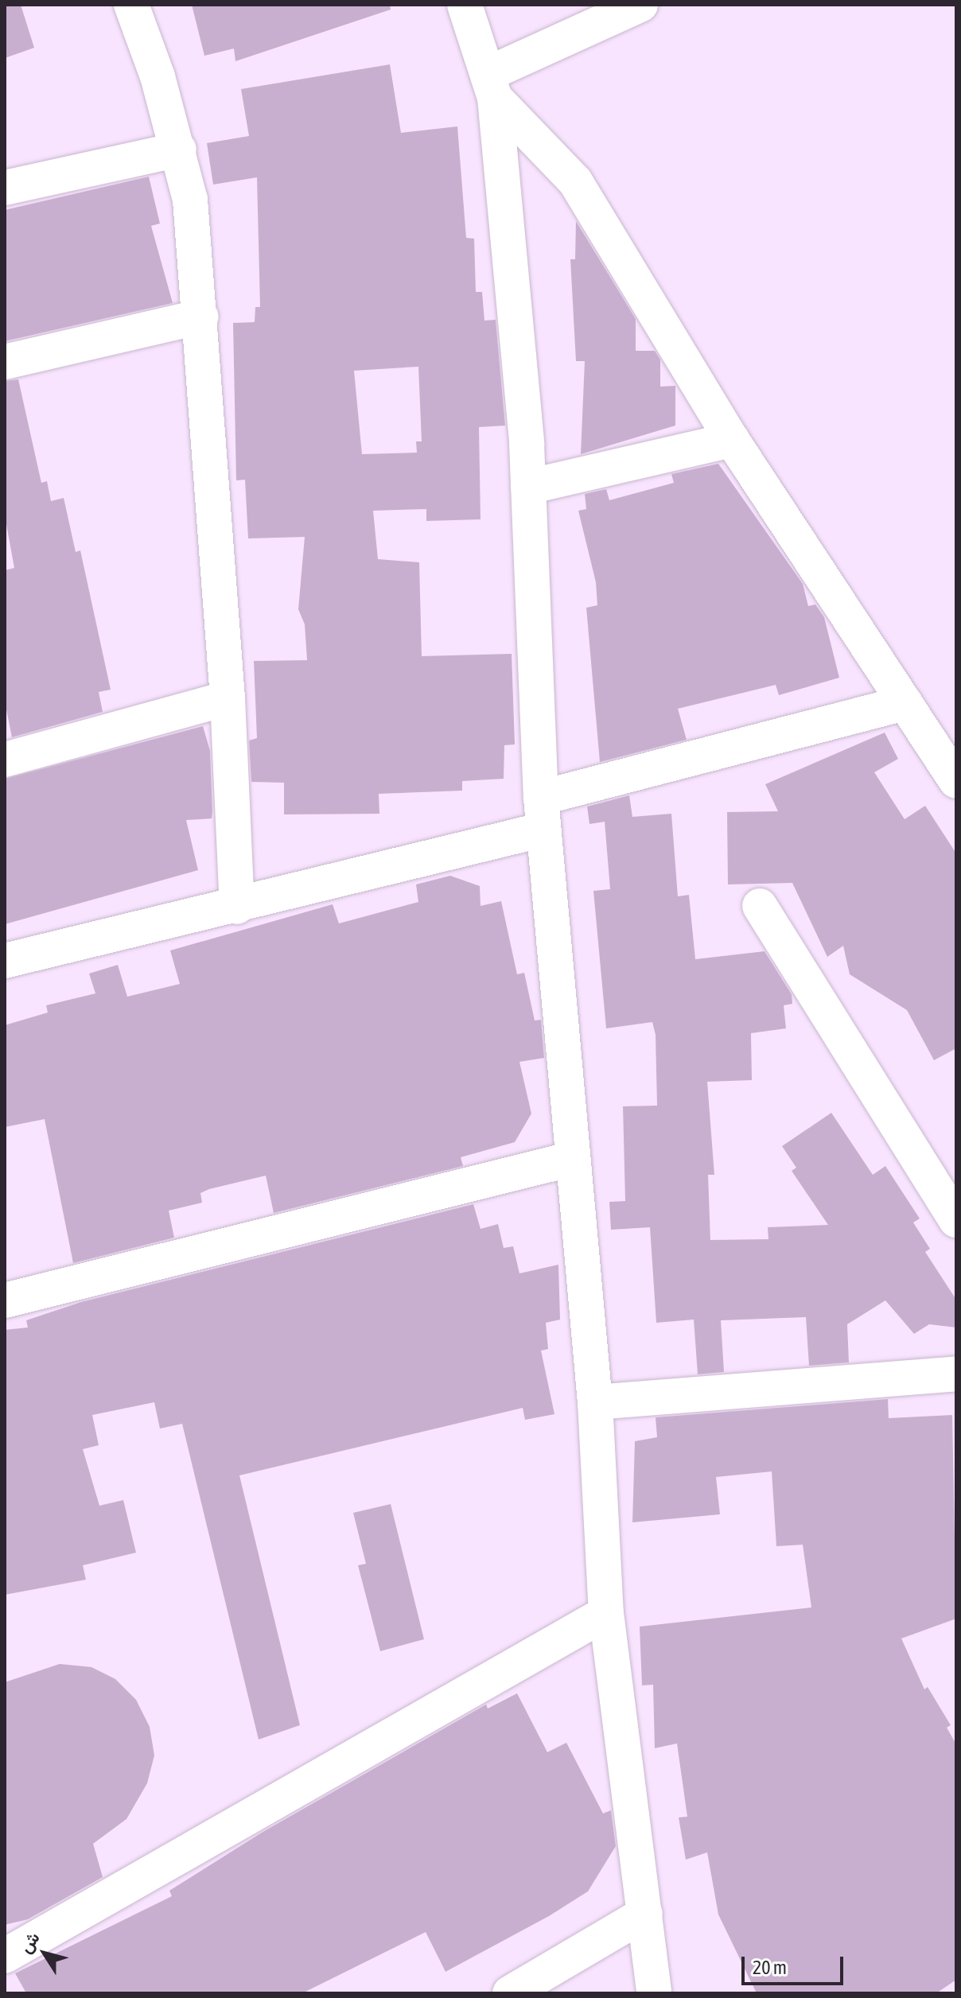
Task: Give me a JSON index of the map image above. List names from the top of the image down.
{
  "scale_bar": "20 m",
  "north": "top left"
}
